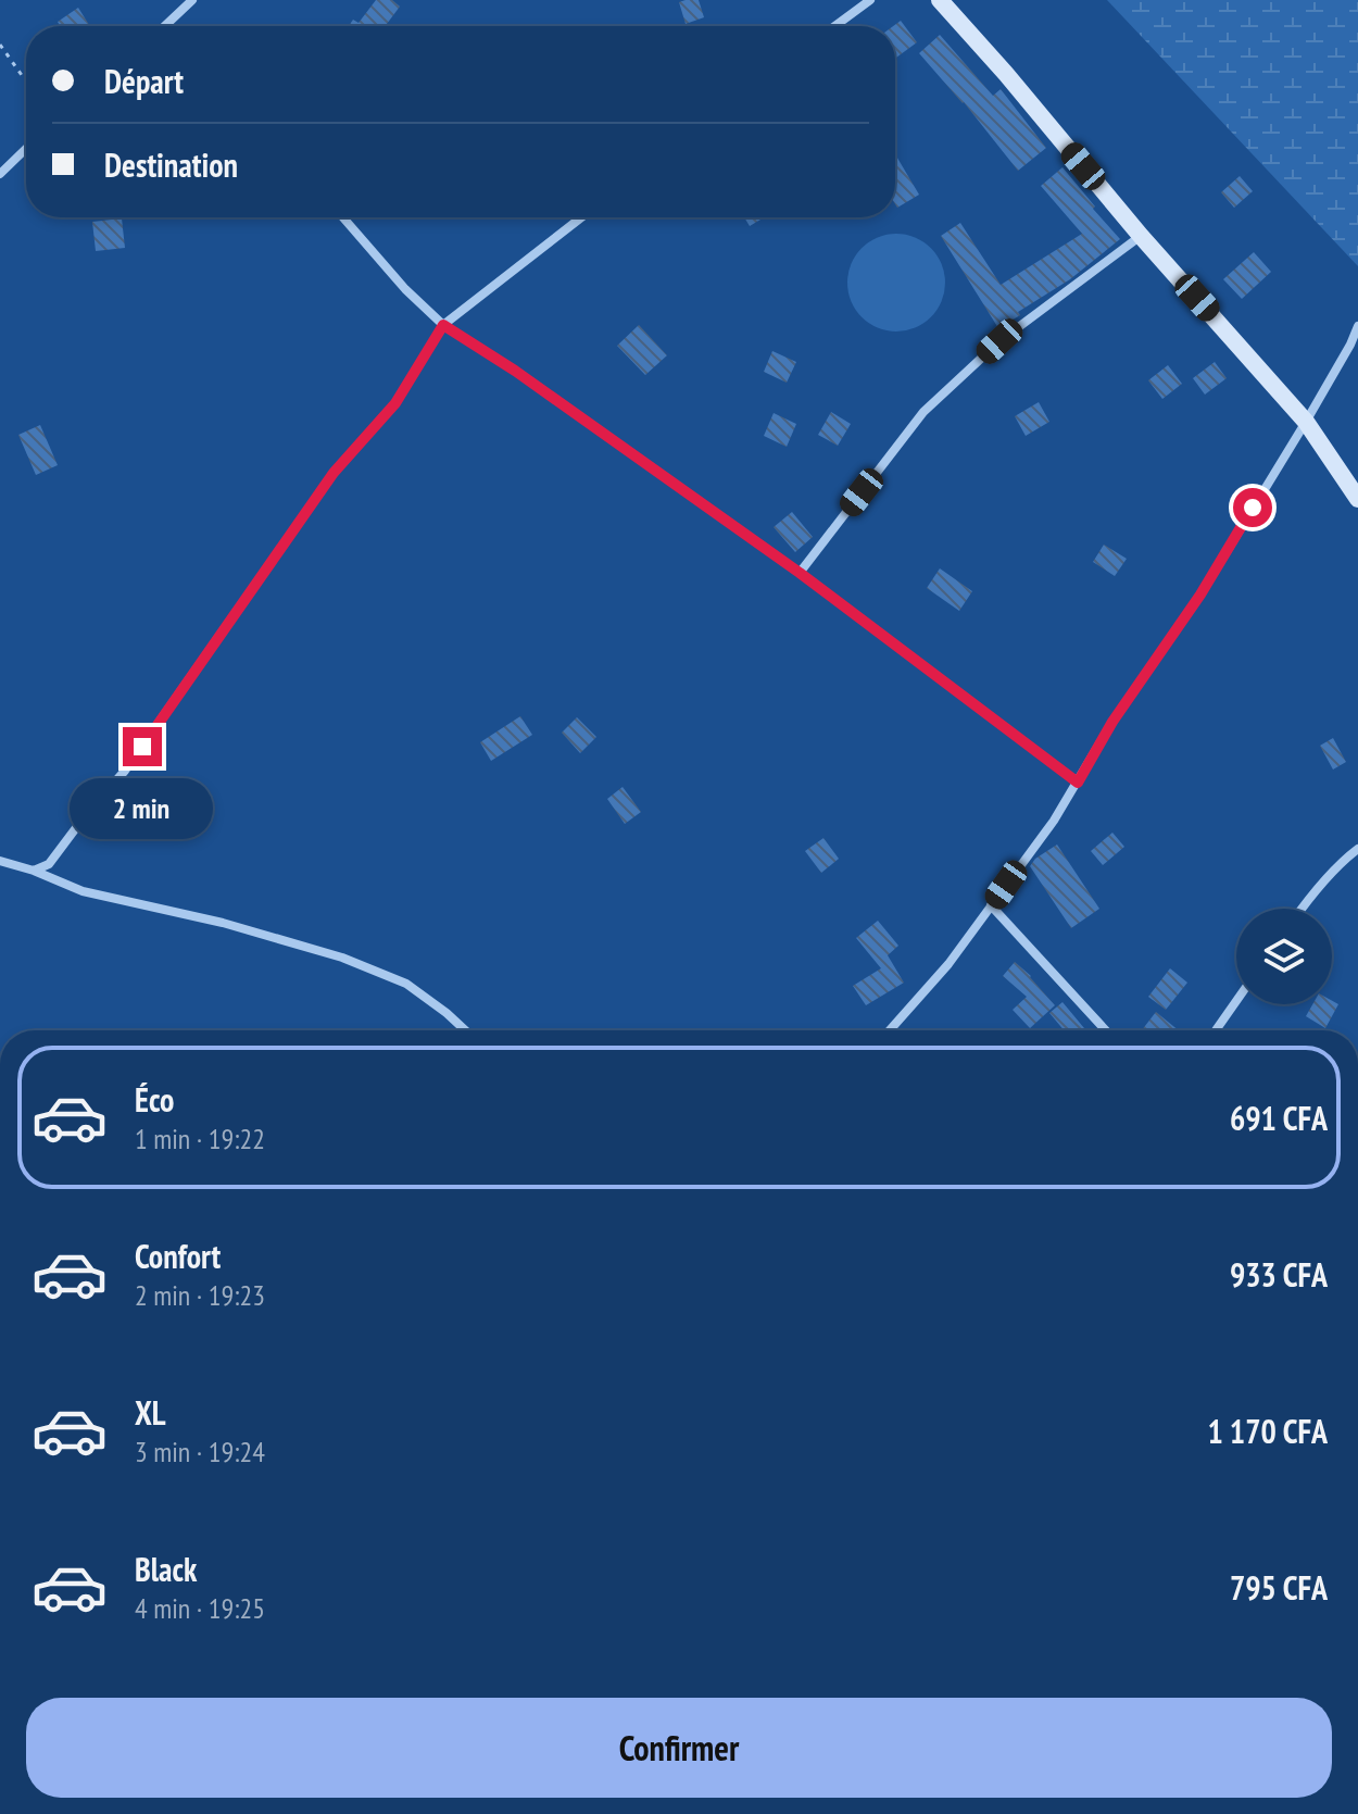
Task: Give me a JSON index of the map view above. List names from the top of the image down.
{
  "page": {
    "banner": ["Départ", "Destination"],
    "bubble": "2 min",
    "list": [
      {
        "name": "Éco",
        "note": "1 min · 19:22",
        "value": "691 CFA"
      },
      {
        "name": "Confort",
        "note": "2 min · 19:23",
        "value": "933 CFA"
      },
      {
        "name": "XL",
        "note": "3 min · 19:24",
        "value": "1 170 CFA"
      },
      {
        "name": "Black",
        "note": "4 min · 19:25",
        "value": "795 CFA"
      }
    ],
    "buttons": "Confirmer"
  }
}
